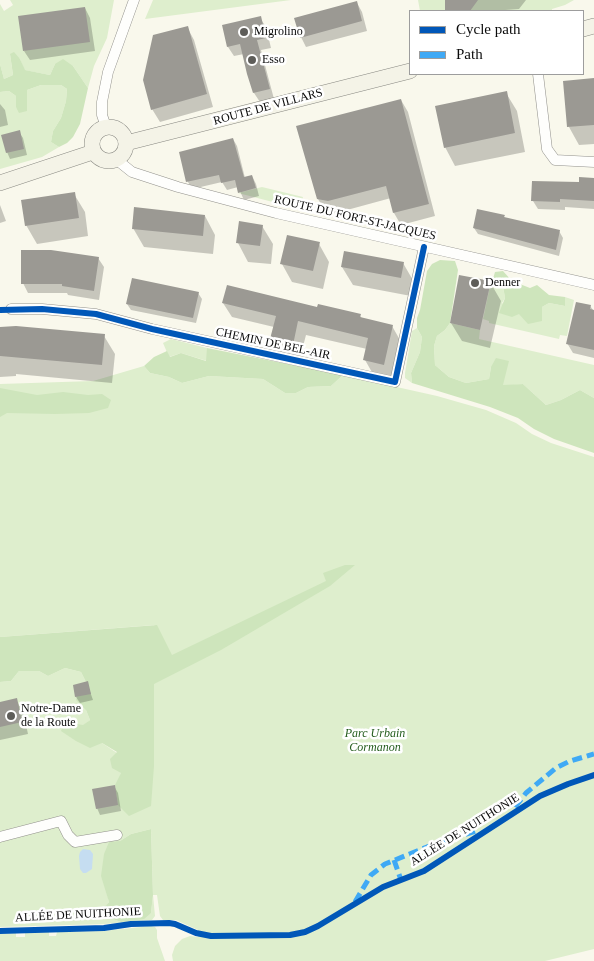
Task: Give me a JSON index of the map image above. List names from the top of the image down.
{
  "streets": {
    "main road": ["ROUTE DE VILLARS"],
    "street": ["ROUTE DU FORT-ST-JACQUES", "CHEMIN DE BEL-AIR"],
    "cycle path": ["ALLÉE DE NUITHONIE"]
  },
  "crossings": [
    ["ROUTE DE VILLARS", "ROUTE DU FORT-ST-JACQUES"],
    ["ROUTE DU FORT-ST-JACQUES", "CHEMIN DE BEL-AIR"]
  ],
  "parks": ["Parc Urbain Cormanon"],
  "places": [
    "Migrolino",
    "Esso",
    "Denner",
    "Notre-Dame de la Route"
  ],
  "legend": ["Cycle path", "Path"]
}
